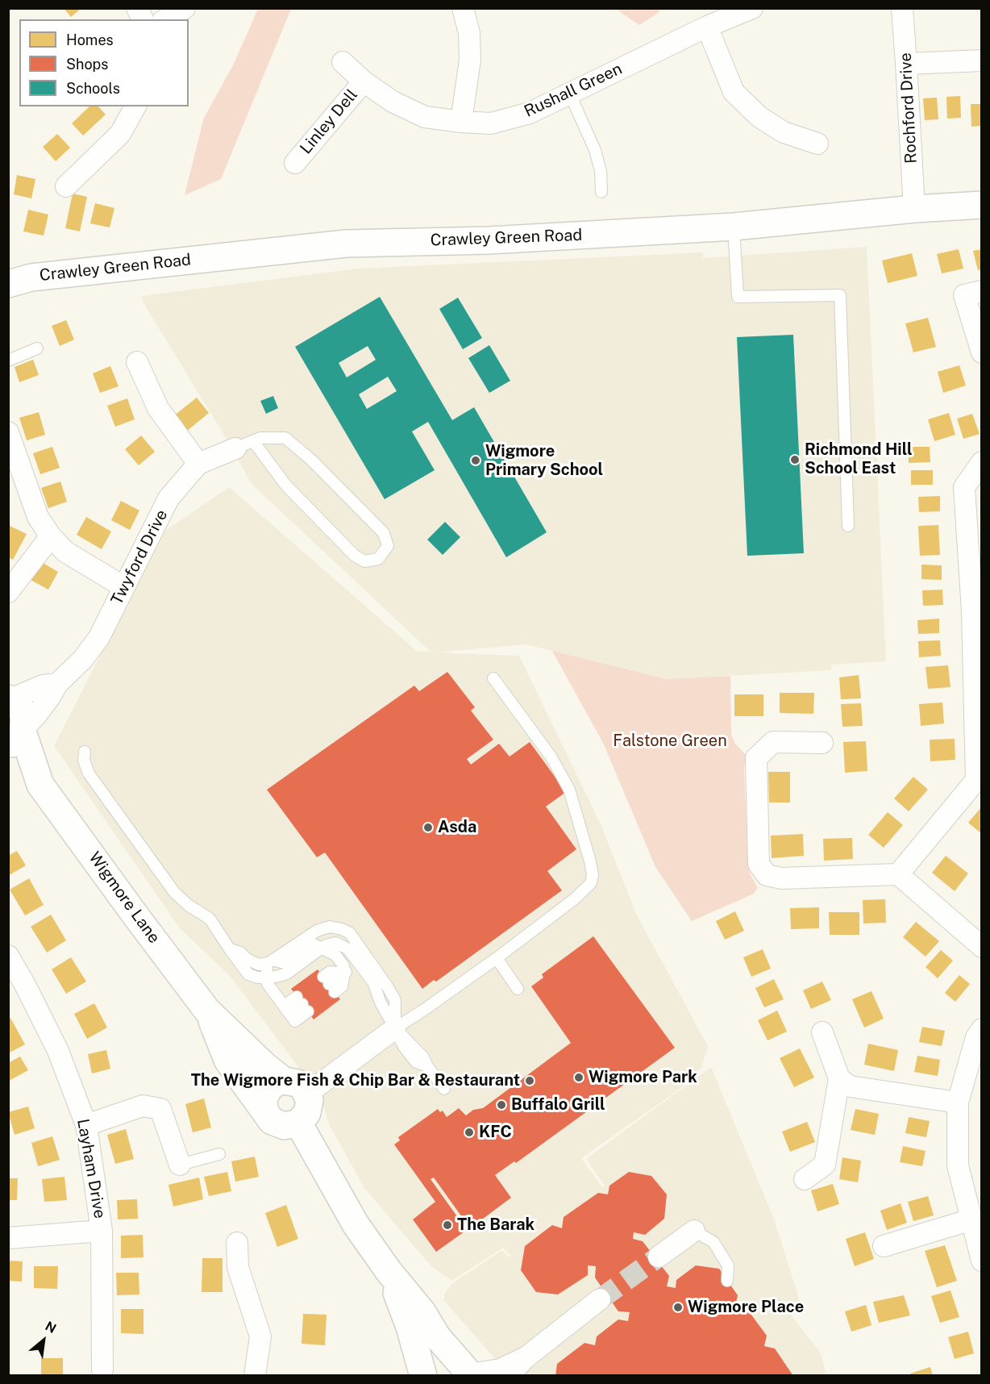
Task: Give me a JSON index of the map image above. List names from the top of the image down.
{
  "streets": {
    "street": [
      "Rushall Green",
      "Rochford Drive",
      "Linley Dell",
      "Crawley Green Road",
      "Twyford Drive",
      "Wigmore Lane",
      "Layham Drive"
    ]
  },
  "crossings": [
    ["Rushall Green", "Linley Dell"],
    ["Rochford Drive", "Crawley Green Road"],
    ["Twyford Drive", "Wigmore Lane"]
  ],
  "parks": ["Falstone Green"],
  "places": [
    "Richmond Hill School East",
    "Wigmore Primary School",
    "Asda",
    "Wigmore Park",
    "The Wigmore Fish & Chip Bar & Restaurant",
    "Buffalo Grill",
    "KFC",
    "The Barak",
    "Wigmore Place"
  ],
  "legend": ["Homes", "Shops", "Schools"],
  "north": "top right"
}
